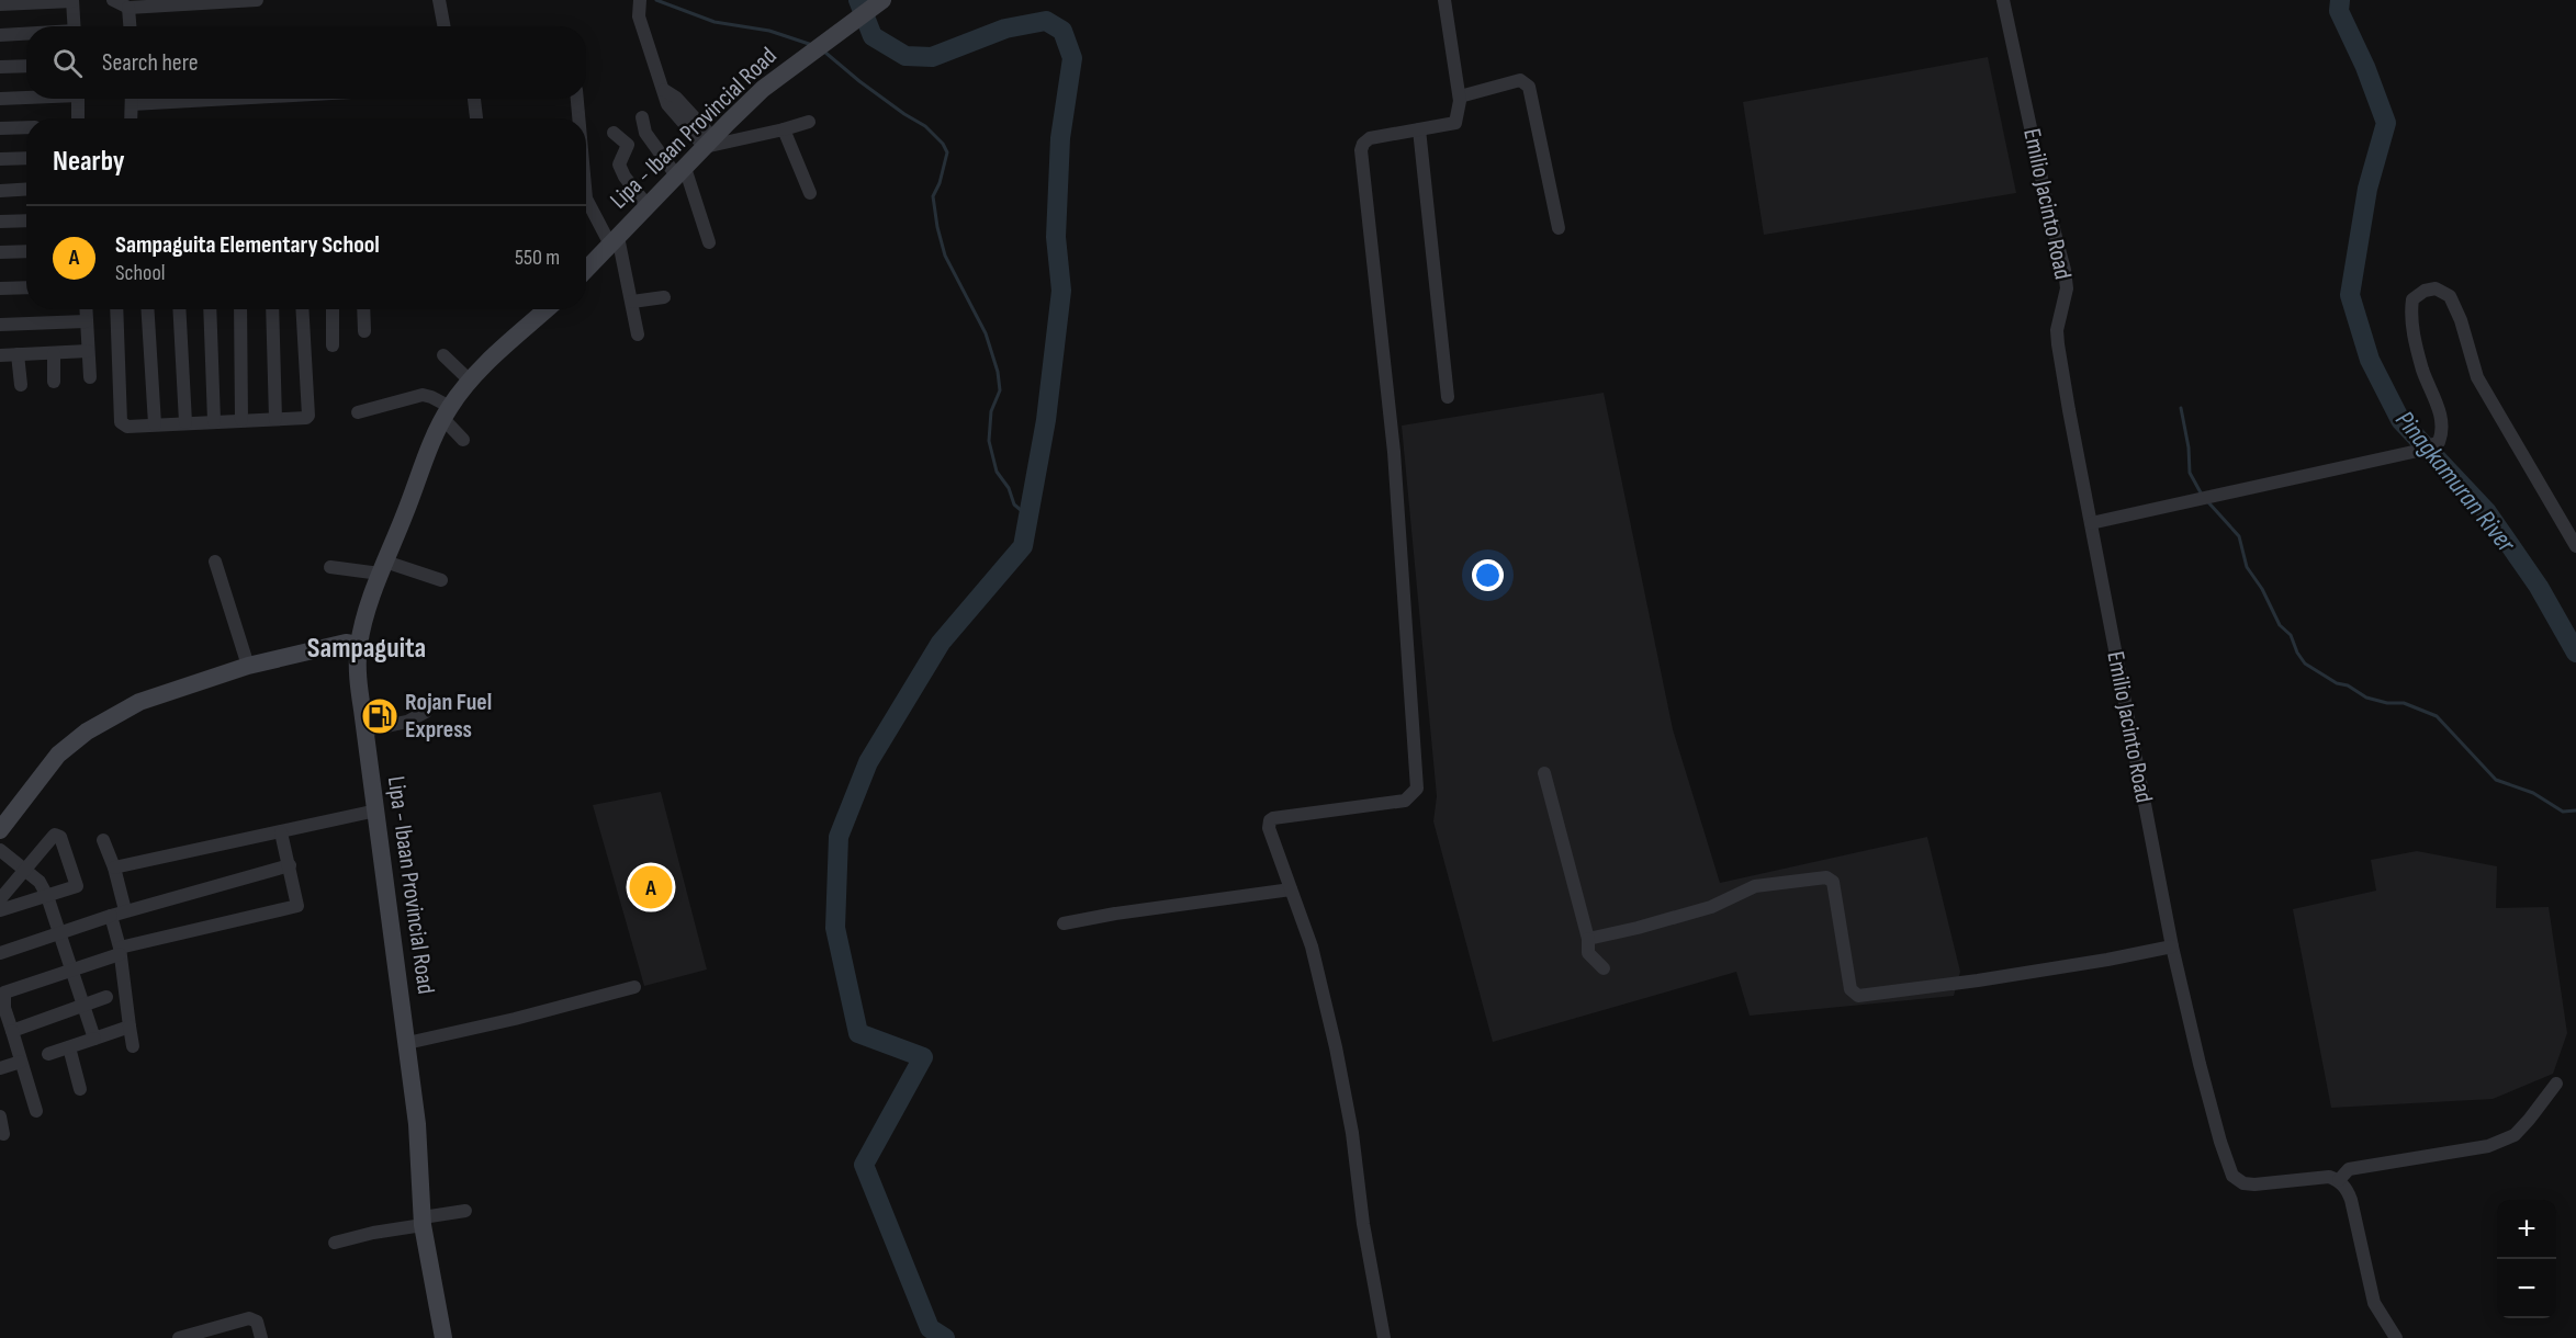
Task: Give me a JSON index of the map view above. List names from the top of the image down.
{
  "streets": {
    "main road": ["Lipa - Ibaan Provincial Road"],
    "street": ["Emilio Jacinto Road"]
  },
  "districts": ["Sampaguita"],
  "water": ["Pinagkamuran River"],
  "places": {
    "fuel station": ["Rojan Fuel Express"]
  },
  "page": {
    "search": "Search here",
    "heading": "Nearby",
    "list": [
      {
        "mark": "A",
        "name": "Sampaguita Elementary School",
        "note": "School",
        "value": "550 m"
      }
    ],
    "pins": "A",
    "map_buttons": ["+", "−"]
  }
}
